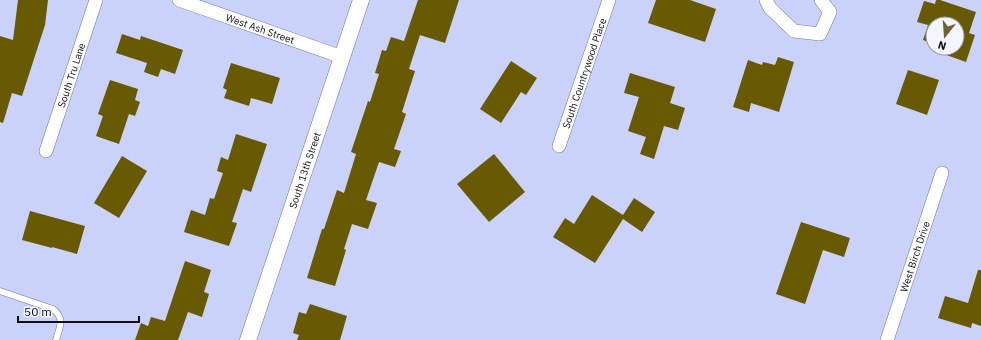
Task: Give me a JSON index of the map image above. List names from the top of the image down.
{
  "streets": {
    "street": [
      "West Ash Street",
      "South Countrywood Place",
      "South Tru Lane",
      "South 13th Street",
      "West Birch Drive"
    ]
  },
  "crossings": [
    ["West Ash Street", "South 13th Street"]
  ],
  "scale_bar": "50 m",
  "north": "bottom"
}
